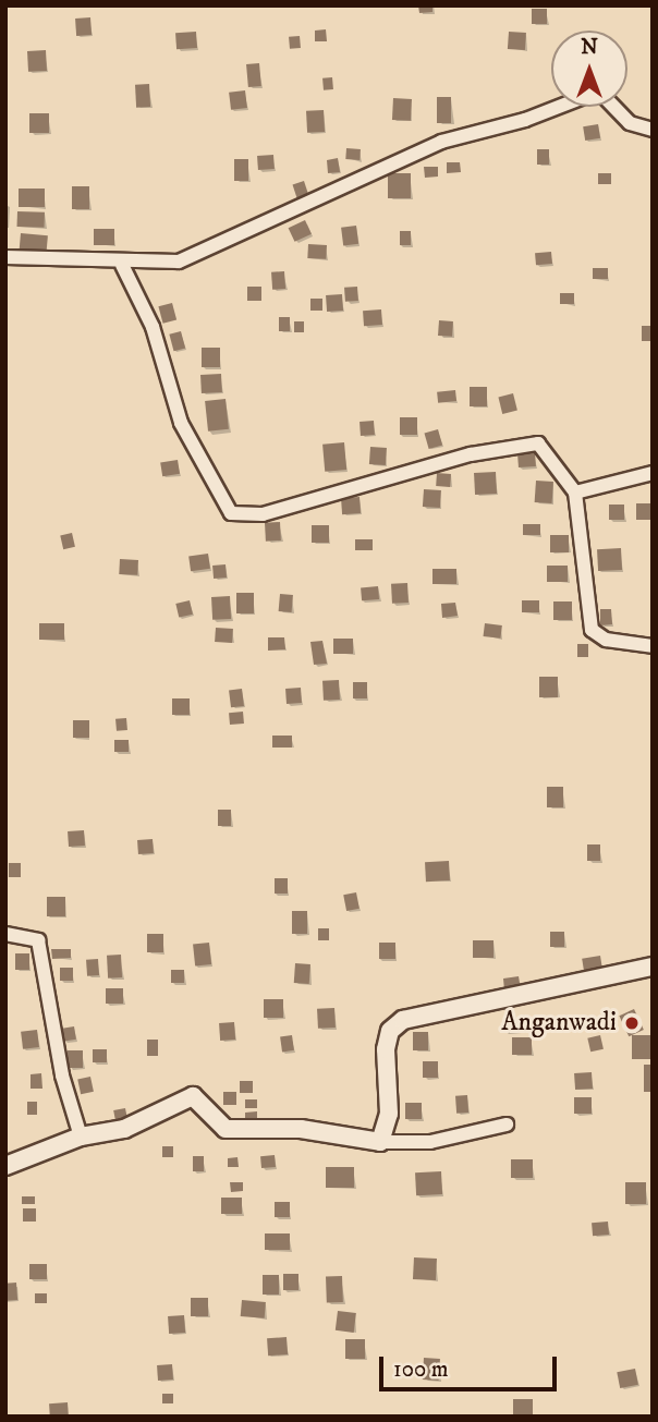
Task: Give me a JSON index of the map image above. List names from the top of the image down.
{
  "places": ["Anganwadi"],
  "scale_bar": "100 m",
  "north": "top"
}
